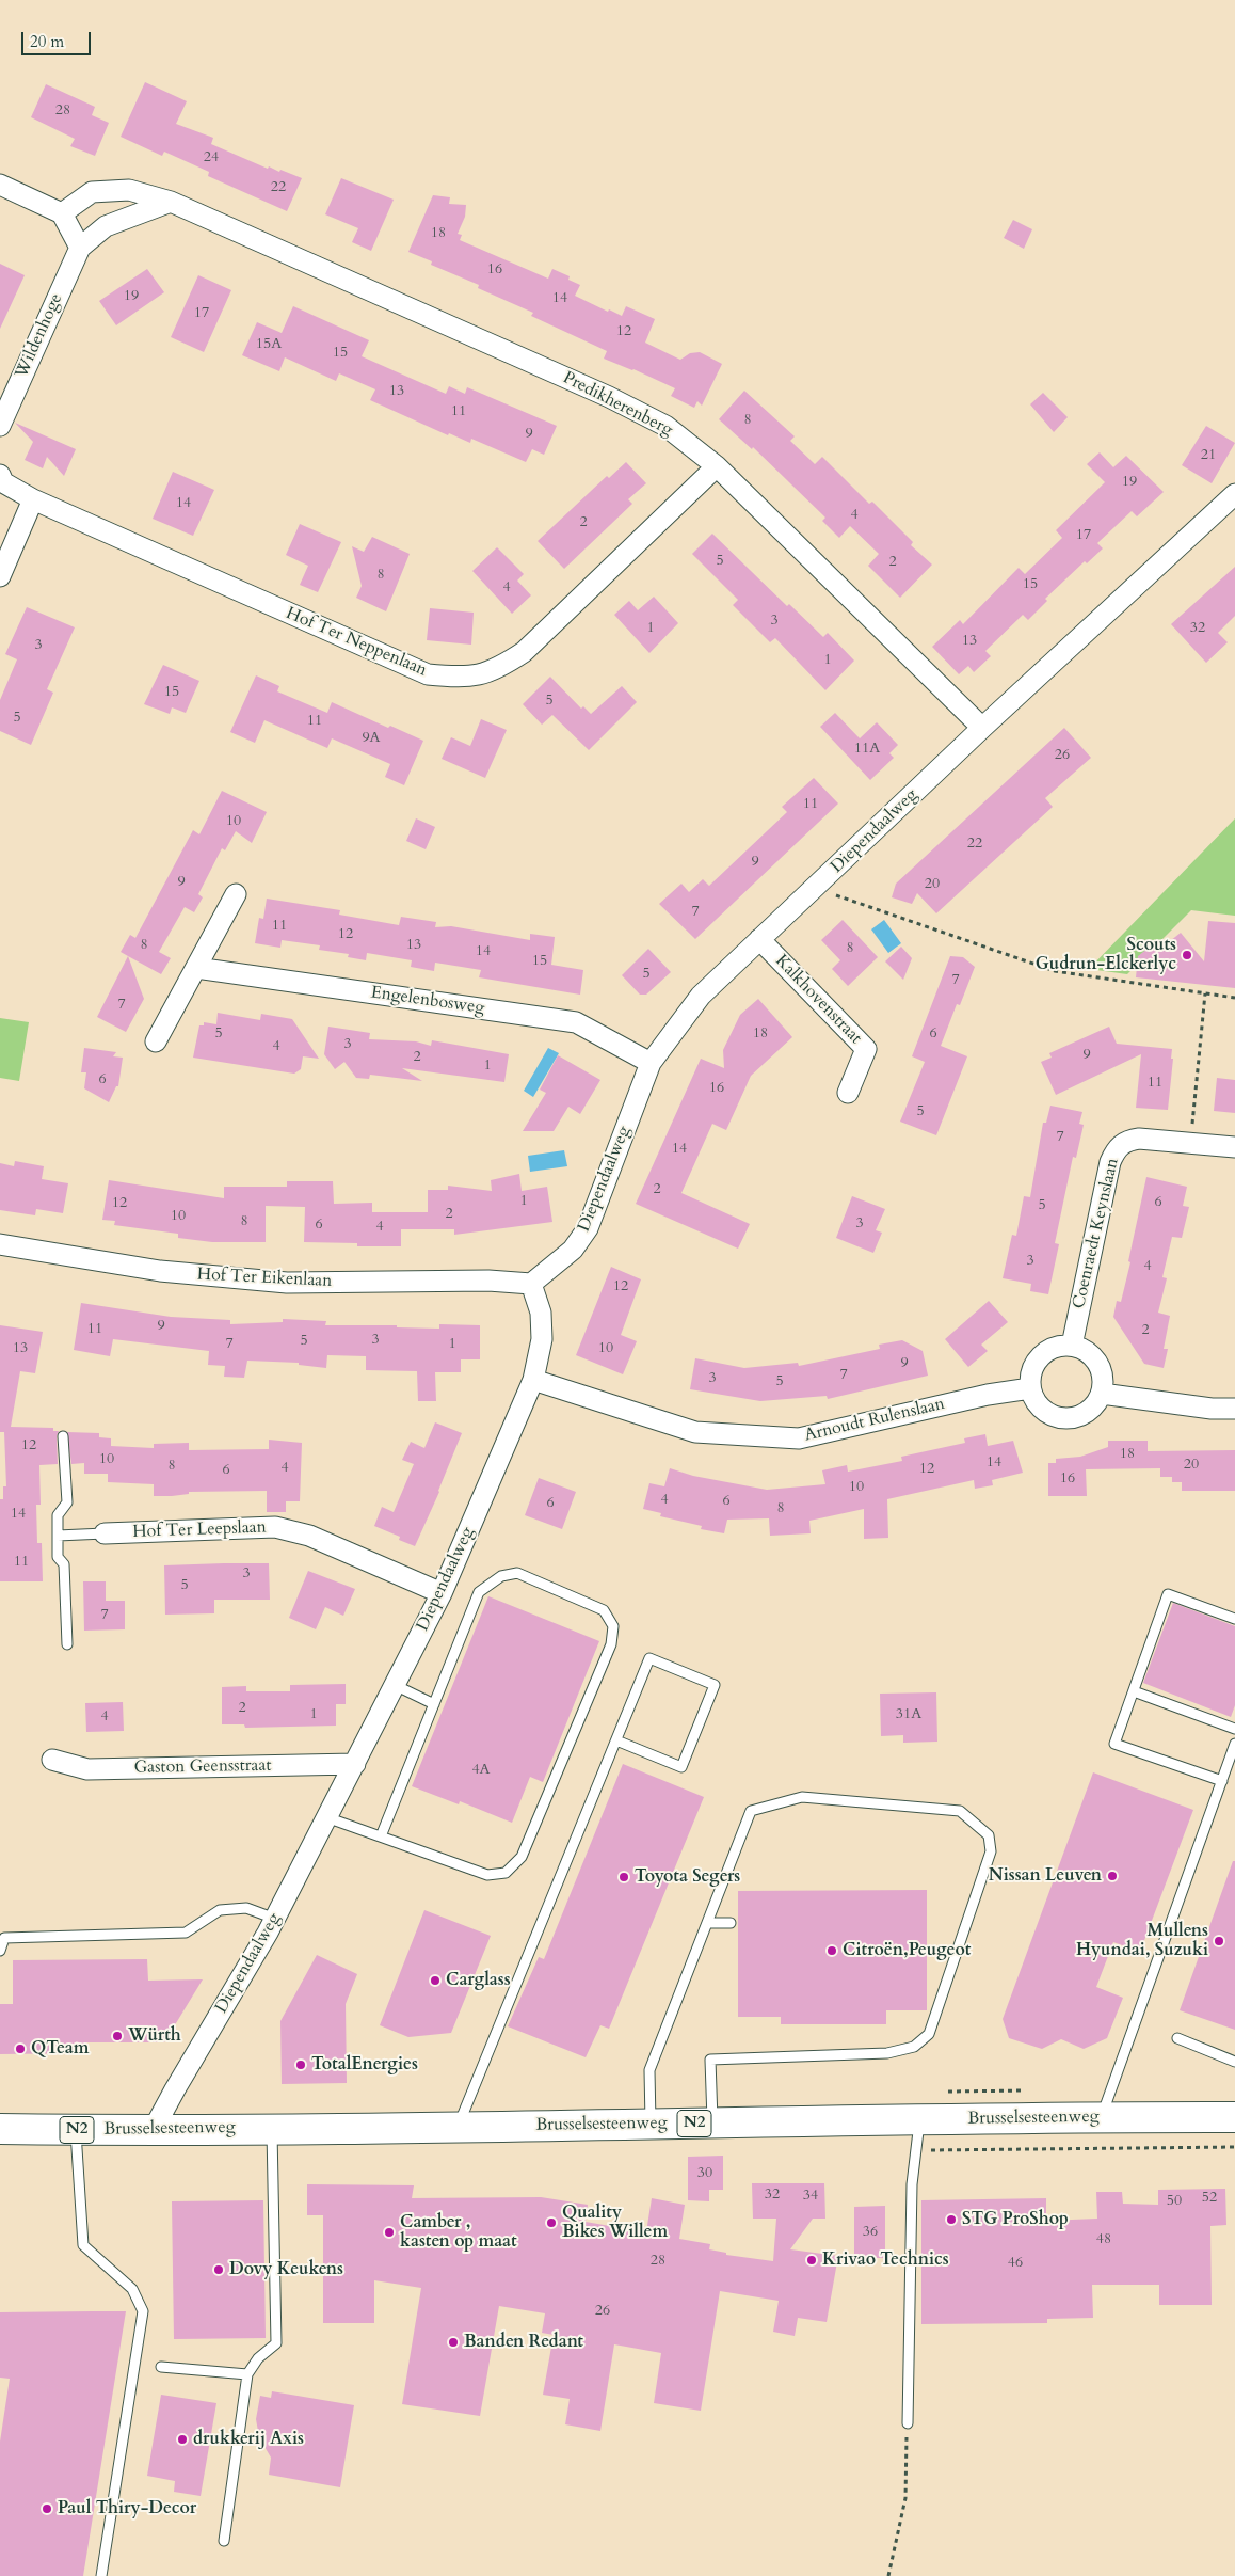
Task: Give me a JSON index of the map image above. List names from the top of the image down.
{
  "streets": {
    "main road": ["Brusselsesteenweg", "N2"],
    "street": [
      "Wildenhoge",
      "Predikherenberg",
      "Hof Ter Neppenlaan",
      "Diependaalweg",
      "Kalkhovenstraat",
      "Engelenbosweg",
      "Coenraedt Keynslaan",
      "Hof Ter Eikenlaan",
      "Arnoudt Rulenslaan",
      "Hof Ter Leepslaan",
      "Gaston Geensstraat"
    ]
  },
  "crossings": [
    ["Predikherenberg", "Hof Ter Neppenlaan"],
    ["Predikherenberg", "Diependaalweg"],
    ["Diependaalweg", "Kalkhovenstraat"],
    ["Diependaalweg", "Engelenbosweg"],
    ["Diependaalweg", "Hof Ter Eikenlaan"],
    ["Diependaalweg", "Arnoudt Rulenslaan"],
    ["Diependaalweg", "Hof Ter Leepslaan"],
    ["Diependaalweg", "Gaston Geensstraat"],
    ["Diependaalweg", "Brusselsesteenweg"],
    ["Coenraedt Keynslaan", "Arnoudt Rulenslaan"]
  ],
  "places": [
    "Scouts Gudrun-Elckerlyc",
    "Nissan Leuven",
    "Toyota Segers",
    "Mullens Hyundai, Suzuki",
    "Citroën,Peugeot",
    "Carglass",
    "Würth",
    "QTeam",
    "TotalEnergies",
    "STG ProShop",
    "Quality Bikes Willem",
    "Camber , kasten op maat",
    "Krivao Technics",
    "Dovy Keukens",
    "Banden Redant",
    "drukkerij Axis",
    "Paul Thiry-Decor"
  ],
  "house_numbers": [
    "28",
    "24",
    "22",
    "18",
    "16",
    "19",
    "14",
    "17",
    "12",
    "15A",
    "15",
    "13",
    "11",
    "8",
    "9",
    "21",
    "19",
    "14",
    "4",
    "2",
    "17",
    "5",
    "2",
    "8",
    "15",
    "4",
    "3",
    "1",
    "32",
    "13",
    "3",
    "1",
    "15",
    "5",
    "5",
    "11",
    "9A",
    "11A",
    "26",
    "11",
    "10",
    "22",
    "9",
    "9",
    "20",
    "7",
    "11",
    "12",
    "8",
    "13",
    "8",
    "14",
    "15",
    "5",
    "7",
    "7",
    "5",
    "18",
    "6",
    "3",
    "4",
    "9",
    "2",
    "1",
    "6",
    "11",
    "16",
    "5",
    "7",
    "14",
    "2",
    "1",
    "6",
    "12",
    "5",
    "2",
    "10",
    "8",
    "3",
    "6",
    "4",
    "3",
    "4",
    "12",
    "9",
    "11",
    "2",
    "3",
    "5",
    "7",
    "1",
    "13",
    "10",
    "9",
    "7",
    "3",
    "5",
    "12",
    "18",
    "10",
    "14",
    "20",
    "8",
    "4",
    "12",
    "6",
    "16",
    "10",
    "4",
    "6",
    "6",
    "8",
    "14",
    "11",
    "3",
    "5",
    "7",
    "2",
    "1",
    "31A",
    "4",
    "4A",
    "30",
    "32",
    "34",
    "52",
    "50",
    "36",
    "48",
    "28",
    "46",
    "26"
  ],
  "scale_bar": "20 m"
}
